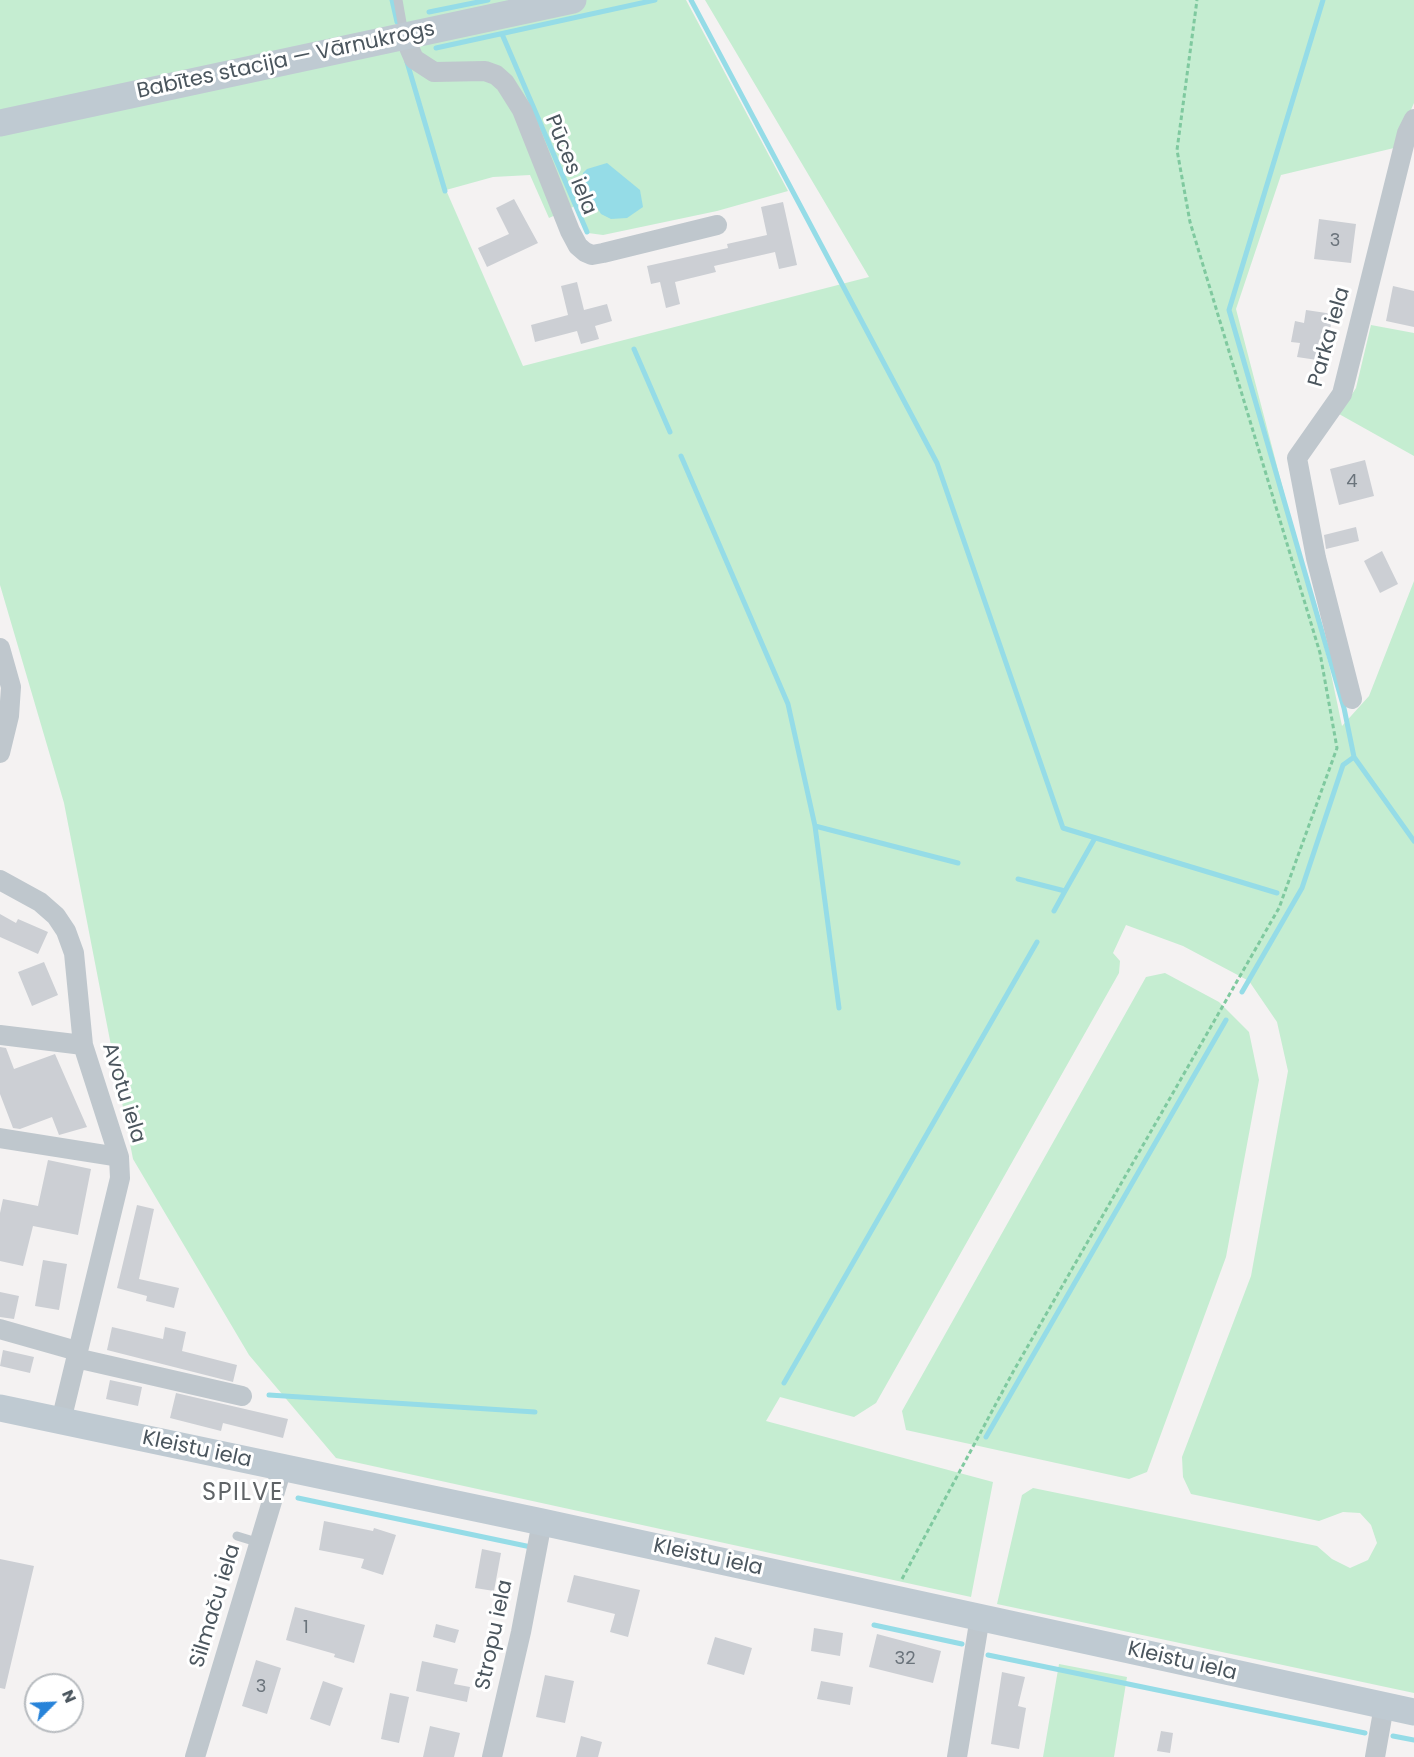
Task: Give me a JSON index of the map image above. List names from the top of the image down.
{
  "streets": {
    "street": [
      "Babītes stacija — Vārnukrogs",
      "Pūces iela",
      "Parka iela",
      "Avotu iela",
      "Kleistu iela",
      "Silmaču iela",
      "Stropu iela"
    ]
  },
  "crossings": [
    ["Babītes stacija — Vārnukrogs", "Pūces iela"],
    ["Avotu iela", "Kleistu iela"],
    ["Kleistu iela", "Silmaču iela"],
    ["Kleistu iela", "Stropu iela"]
  ],
  "districts": ["SPILVE"],
  "house_numbers": [
    "3",
    "4",
    "1",
    "32",
    "3"
  ],
  "north": "top right"
}
